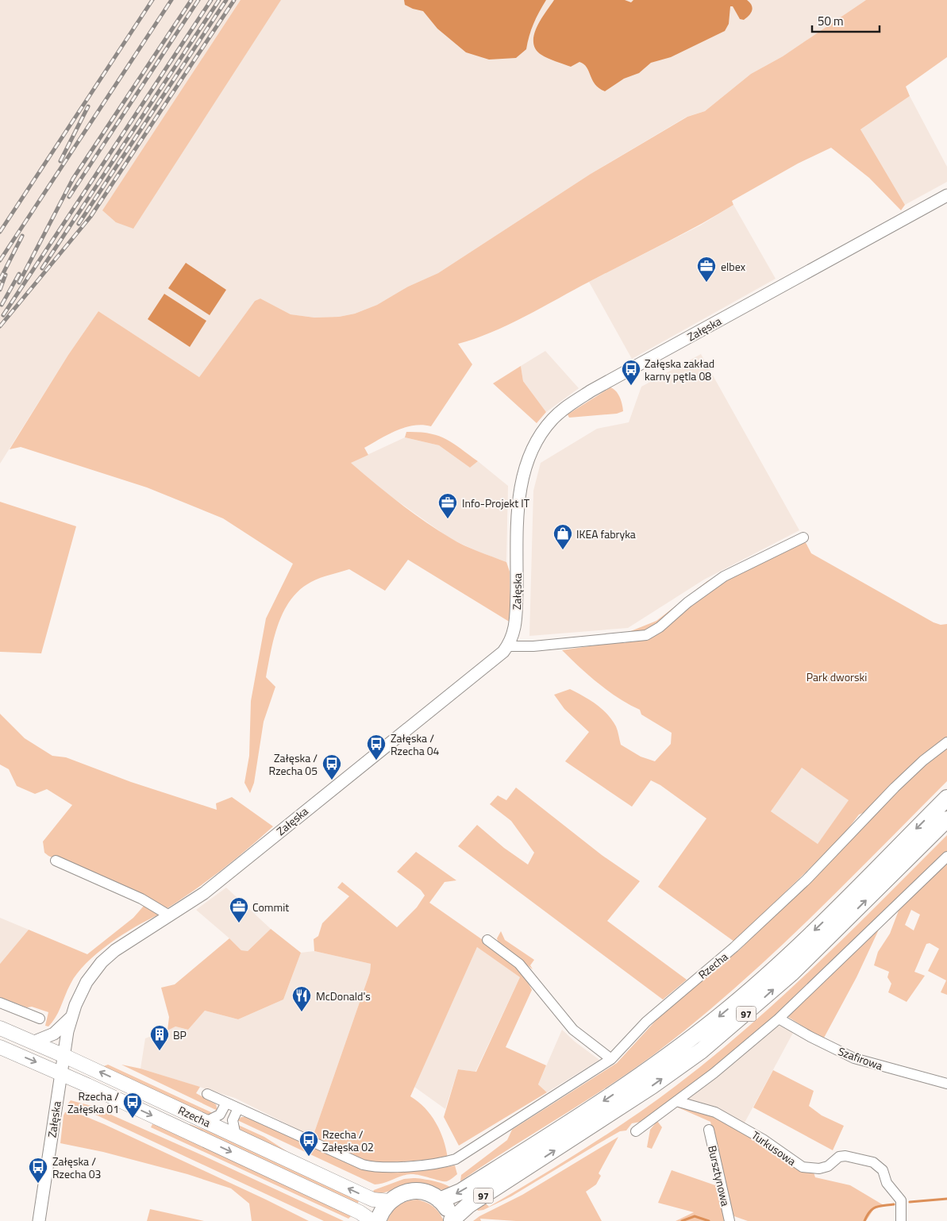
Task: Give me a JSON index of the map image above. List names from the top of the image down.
{
  "streets": {
    "main road": ["Rzecha", "97"],
    "street": [
      "Załęska",
      "Szafirowa",
      "Turkusowa",
      "Bursztynowa"
    ]
  },
  "crossings": [
    ["Załęska", "Rzecha"]
  ],
  "parks": ["Park dworski"],
  "places": {
    "office": ["elbex", "Info-Projekt IT", "Commit"],
    "bus stop": [
      "Załęska zakład karny pętla 08",
      "Załęska / Rzecha 04",
      "Załęska / Rzecha 05",
      "Rzecha / Załęska 01",
      "Rzecha / Załęska 02",
      "Załęska / Rzecha 03"
    ],
    "shop": ["IKEA fabryka"],
    "restaurant": ["McDonald's"],
    "building": ["BP"]
  },
  "scale_bar": "50 m"
}
